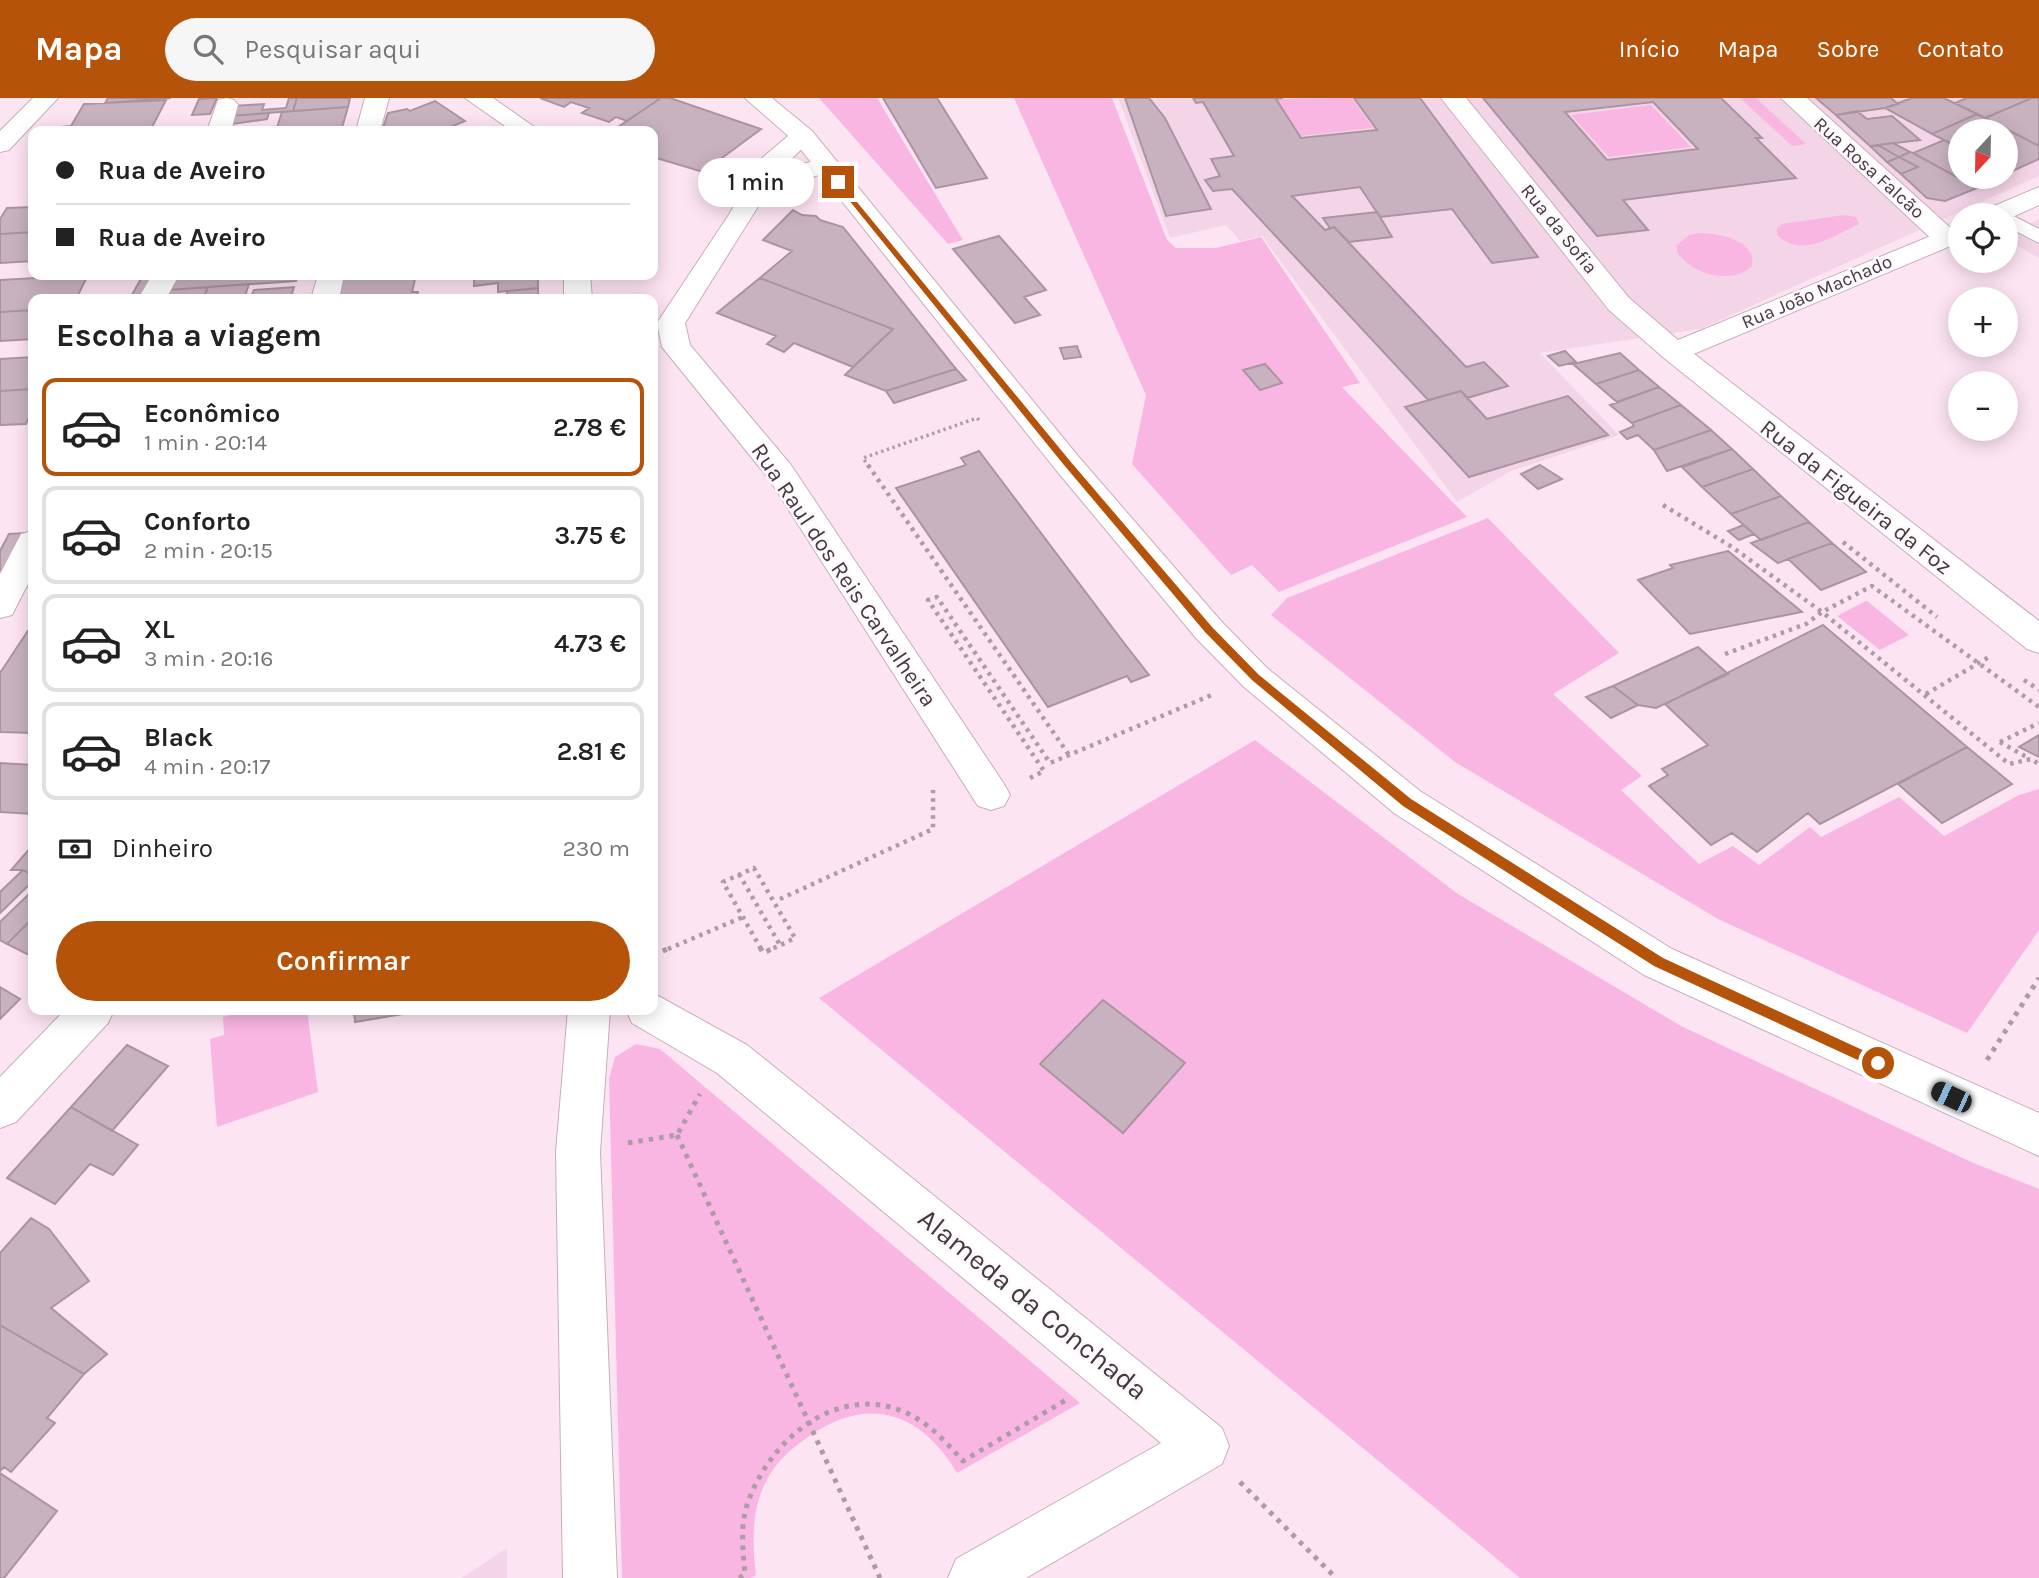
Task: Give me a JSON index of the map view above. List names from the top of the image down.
{
  "streets": {
    "street": [
      "Rua Rosa Falcão",
      "Rua da Sofia",
      "Rua João Machado",
      "Rua da Figueira da Foz",
      "Rua Raul dos Reis Carvalheira",
      "Alameda da Conchada"
    ]
  },
  "crossings": [
    ["Rua da Sofia", "Rua João Machado"],
    ["Rua da Sofia", "Rua da Figueira da Foz"],
    ["Rua João Machado", "Rua da Figueira da Foz"]
  ],
  "north": "bottom",
  "page": {
    "header": "Mapa",
    "search": "Pesquisar aqui",
    "nav": [
      "Início",
      "Mapa",
      "Sobre",
      "Contato"
    ],
    "map_buttons": ["+", "−"],
    "banner": ["Rua de Aveiro", "Rua de Aveiro"],
    "bubble": "1 min",
    "heading": "Escolha a viagem",
    "list": [
      {
        "name": "Econômico",
        "note": "1 min · 20:14",
        "value": "2.78 €"
      },
      {
        "name": "Conforto",
        "note": "2 min · 20:15",
        "value": "3.75 €"
      },
      {
        "name": "XL",
        "note": "3 min · 20:16",
        "value": "4.73 €"
      },
      {
        "name": "Black",
        "note": "4 min · 20:17",
        "value": "2.81 €"
      }
    ],
    "pay": ["Dinheiro", "230 m"],
    "buttons": "Confirmar"
  }
}
